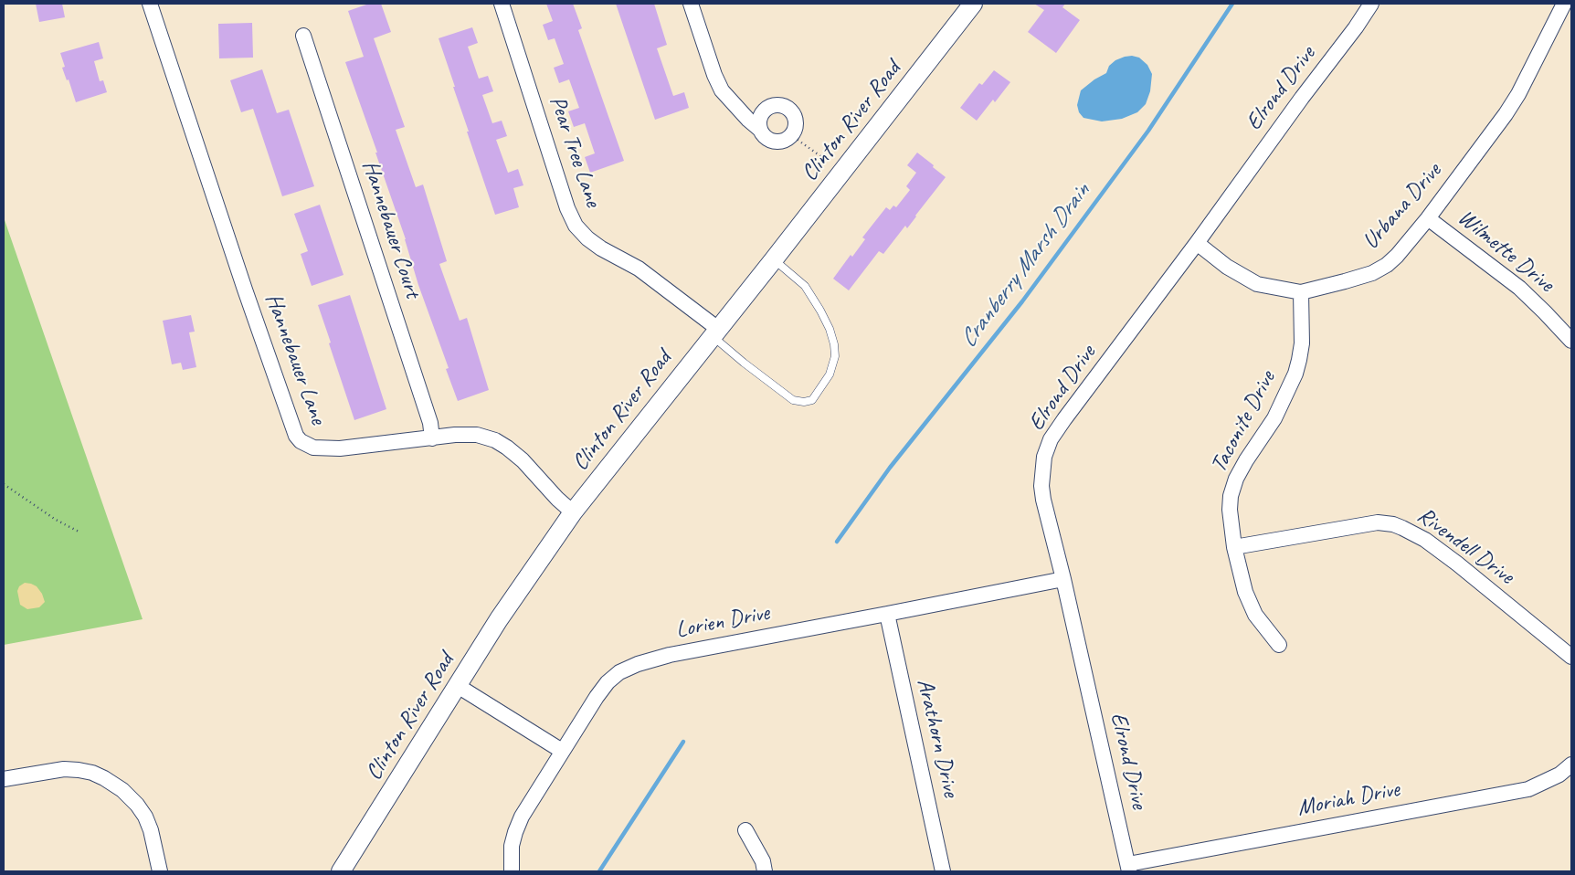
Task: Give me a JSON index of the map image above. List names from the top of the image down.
{
  "streets": {
    "street": [
      "Elrond Drive",
      "Clinton River Road",
      "Pear Tree Lane",
      "Urbana Drive",
      "Hannebauer Court",
      "Wilmette Drive",
      "Hannebauer Lane",
      "Taconite Drive",
      "Rivendell Drive",
      "Lorien Drive",
      "Arathorn Drive",
      "Moriah Drive"
    ]
  },
  "crossings": [
    ["Elrond Drive", "Urbana Drive"],
    ["Elrond Drive", "Lorien Drive"],
    ["Elrond Drive", "Moriah Drive"],
    ["Clinton River Road", "Pear Tree Lane"],
    ["Clinton River Road", "Hannebauer Lane"],
    ["Urbana Drive", "Wilmette Drive"],
    ["Urbana Drive", "Taconite Drive"],
    ["Hannebauer Court", "Hannebauer Lane"],
    ["Taconite Drive", "Rivendell Drive"],
    ["Lorien Drive", "Arathorn Drive"]
  ],
  "water": ["Cranberry Marsh Drain"]
}
